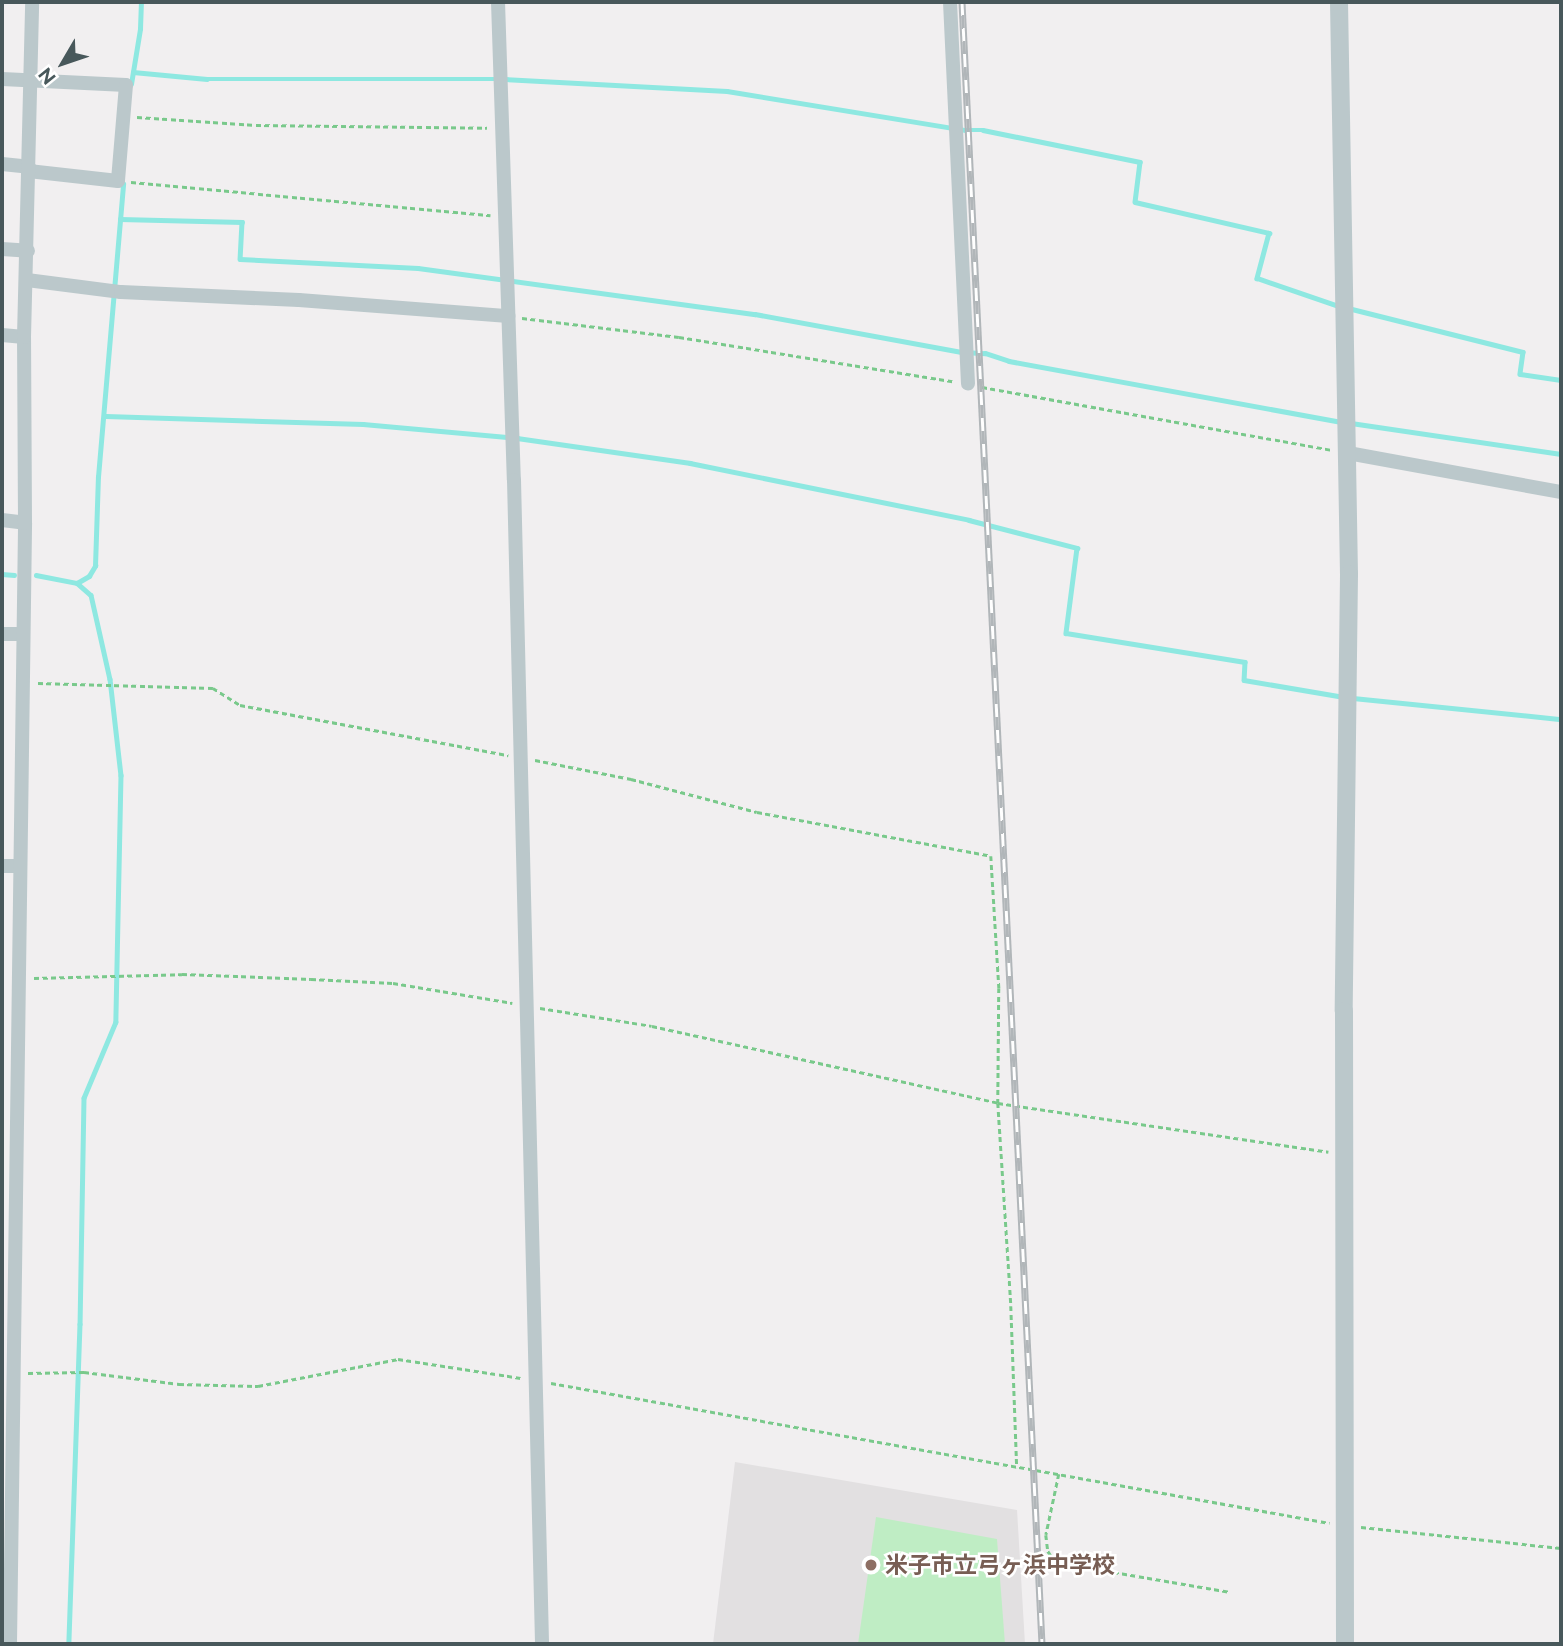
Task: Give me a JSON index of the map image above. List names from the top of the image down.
{
  "places": ["米子市立弓ヶ浜中学校"],
  "north": "bottom left"
}
